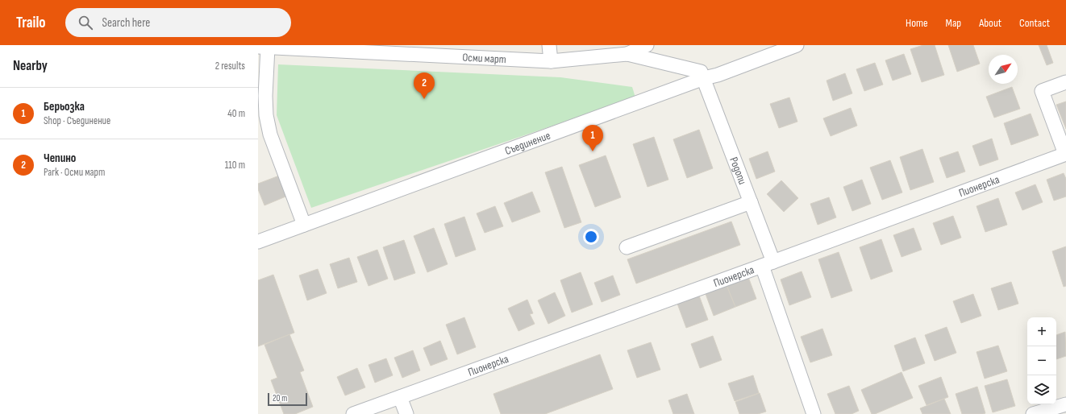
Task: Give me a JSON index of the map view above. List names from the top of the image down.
{
  "streets": {
    "street": [
      "Осми март",
      "Съединение",
      "Родопи",
      "Пионерска"
    ]
  },
  "crossings": [
    ["Осми март", "Съединение"],
    ["Осми март", "Родопи"],
    ["Съединение", "Родопи"],
    ["Родопи", "Пионерска"]
  ],
  "scale_bar": "20 m",
  "north": "top right",
  "page": {
    "header": "Trailo",
    "search": "Search here",
    "nav": [
      "Home",
      "Map",
      "About",
      "Contact"
    ],
    "heading": ["Nearby", "2 results"],
    "pins": ["2", "1"],
    "list": [
      {
        "mark": "1",
        "name": "Берьозка",
        "note": "Shop · Съединение",
        "value": "40 m"
      },
      {
        "mark": "2",
        "name": "Чепино",
        "note": "Park · Осми март",
        "value": "110 m"
      }
    ],
    "map_buttons": ["+", "−"],
    "scale": "20 m"
  }
}
